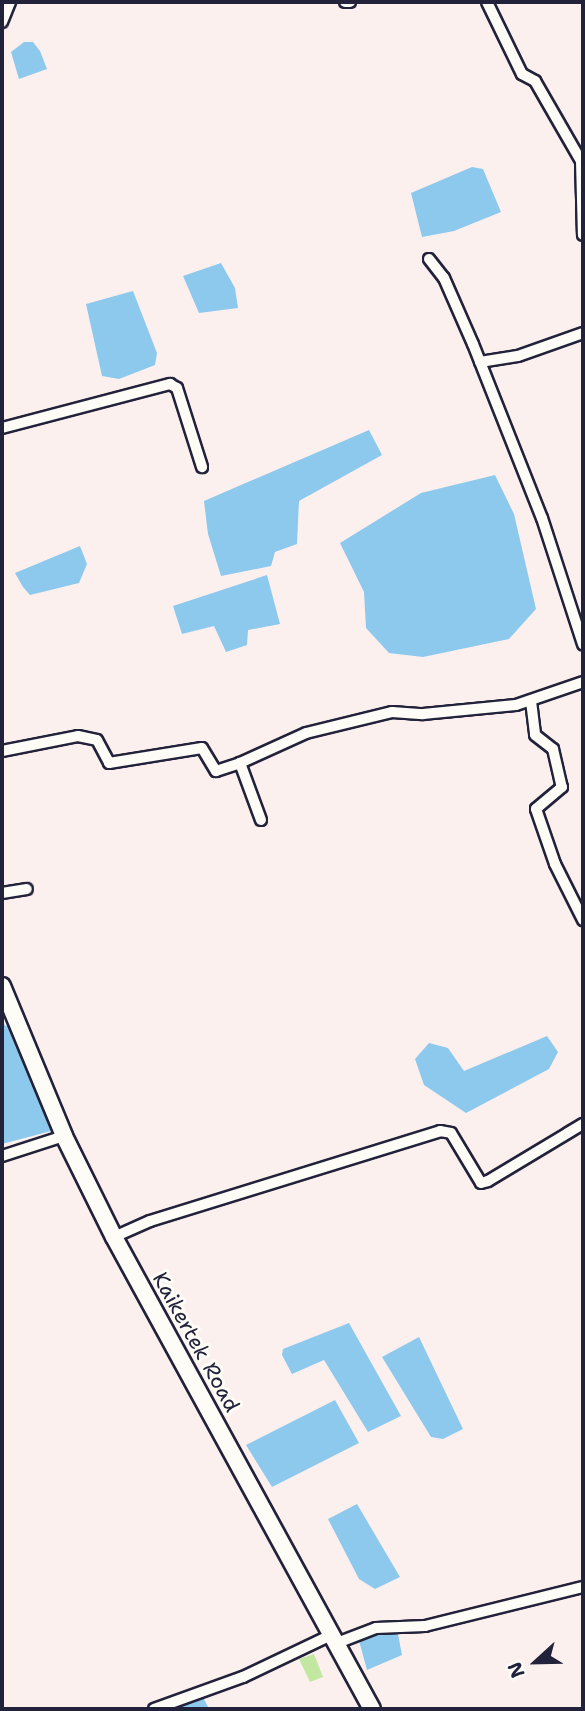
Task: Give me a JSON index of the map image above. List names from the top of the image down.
{
  "streets": {
    "main road": ["Kaikertek Road"]
  },
  "north": "left"
}
